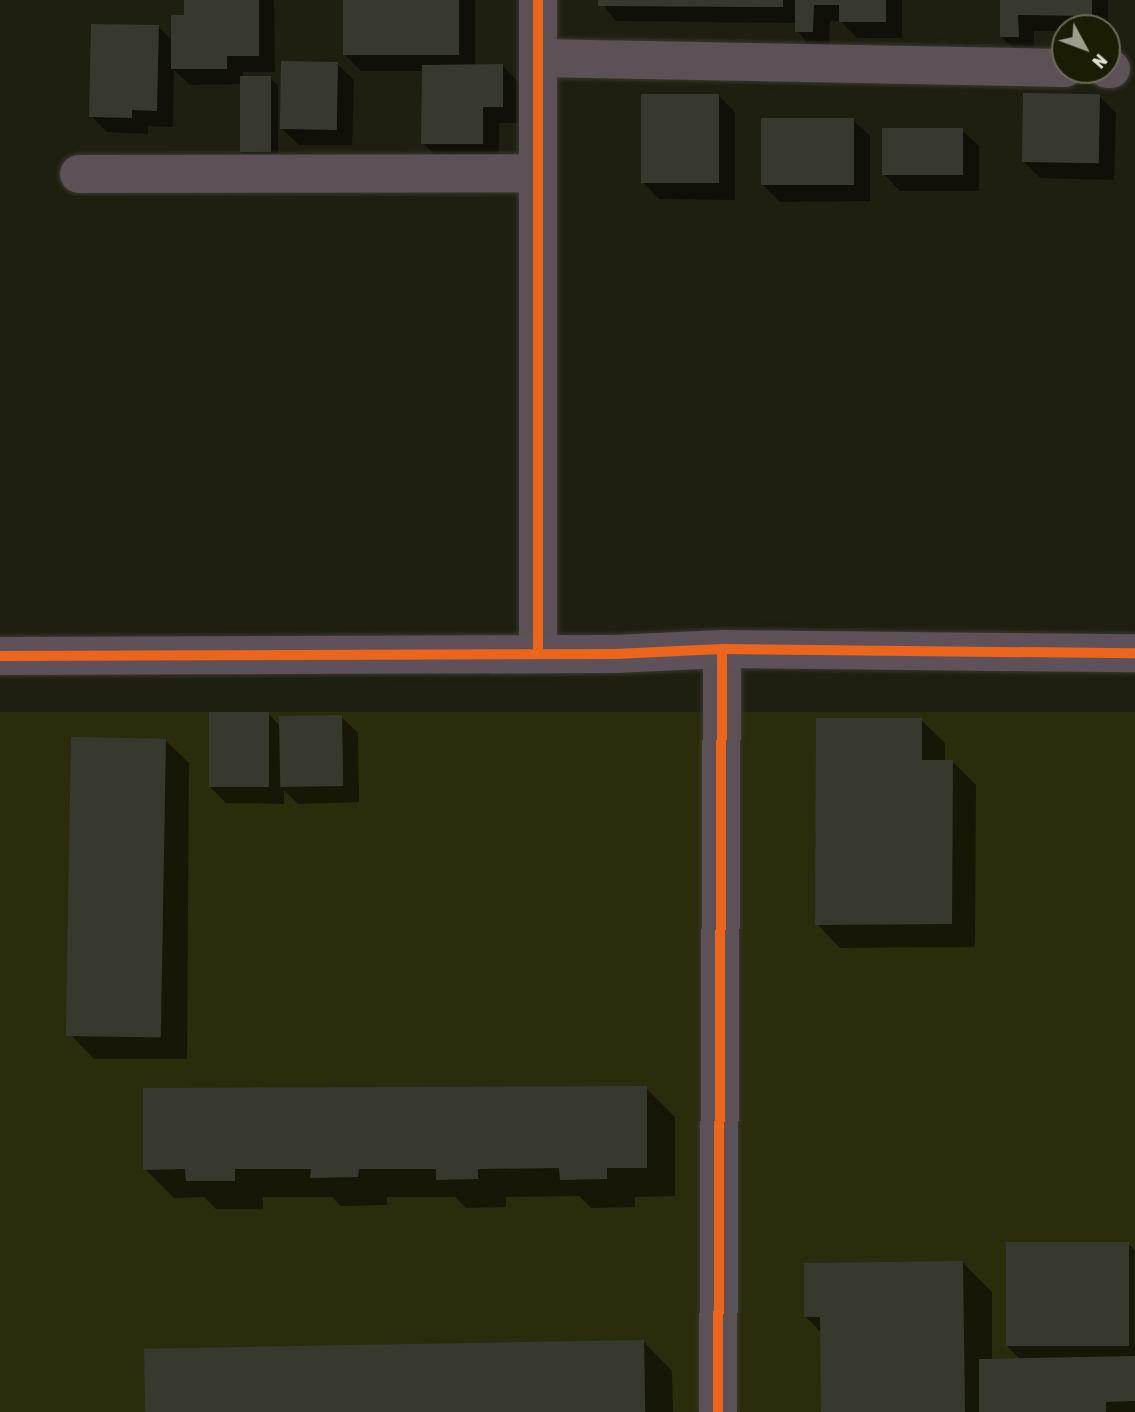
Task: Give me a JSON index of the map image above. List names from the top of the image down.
{
  "north": "bottom right"
}
